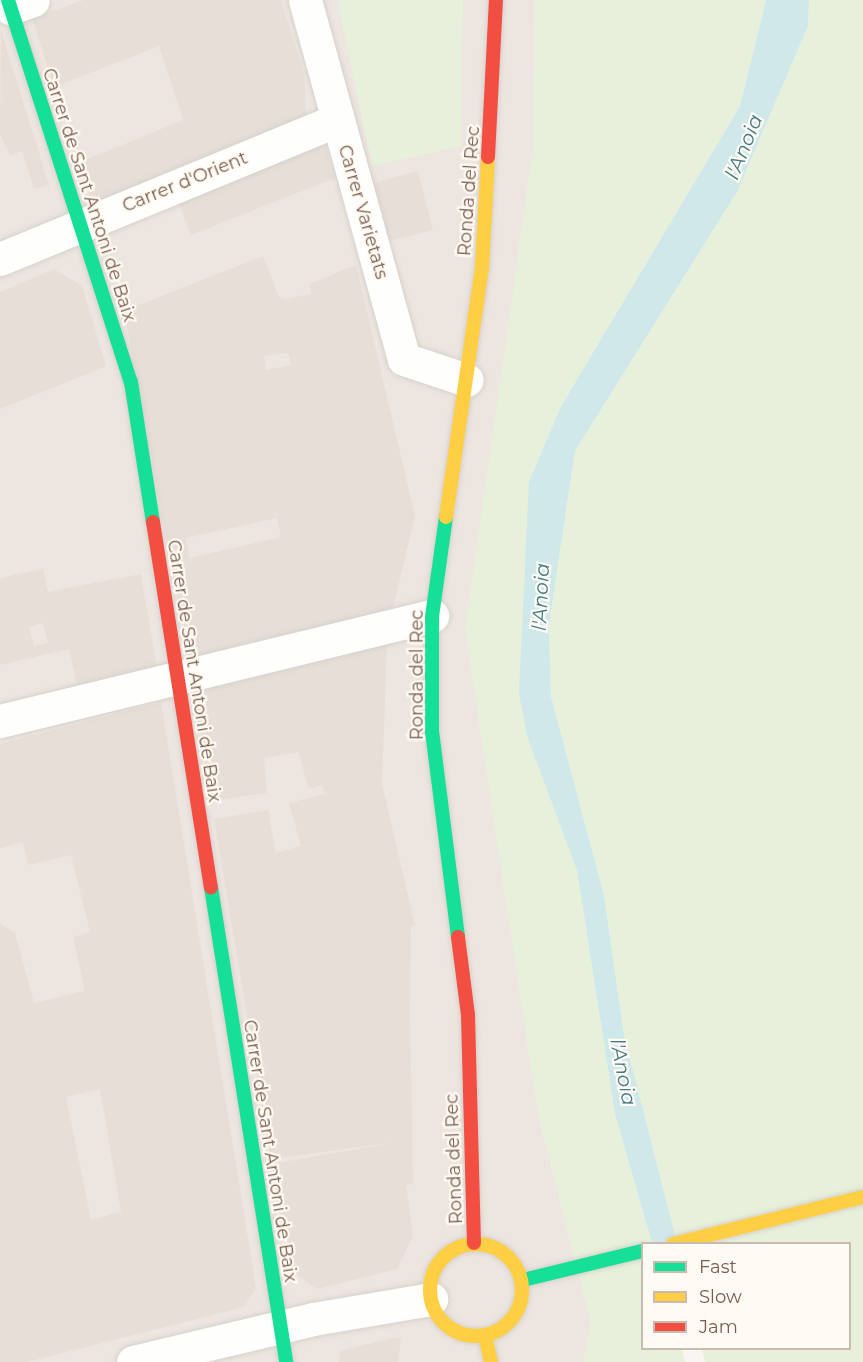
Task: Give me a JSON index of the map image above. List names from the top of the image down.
{
  "streets": {
    "street": [
      "Carrer d'Orient",
      "Ronda del Rec",
      "Carrer de Sant Antoni de Baix",
      "Carrer Varietats"
    ]
  },
  "crossings": [
    ["Carrer d'Orient", "Carrer de Sant Antoni de Baix"],
    ["Carrer d'Orient", "Carrer Varietats"],
    ["Ronda del Rec", "Carrer Varietats"]
  ],
  "water": ["l'Anoia"],
  "legend": ["Fast", "Slow", "Jam"]
}
